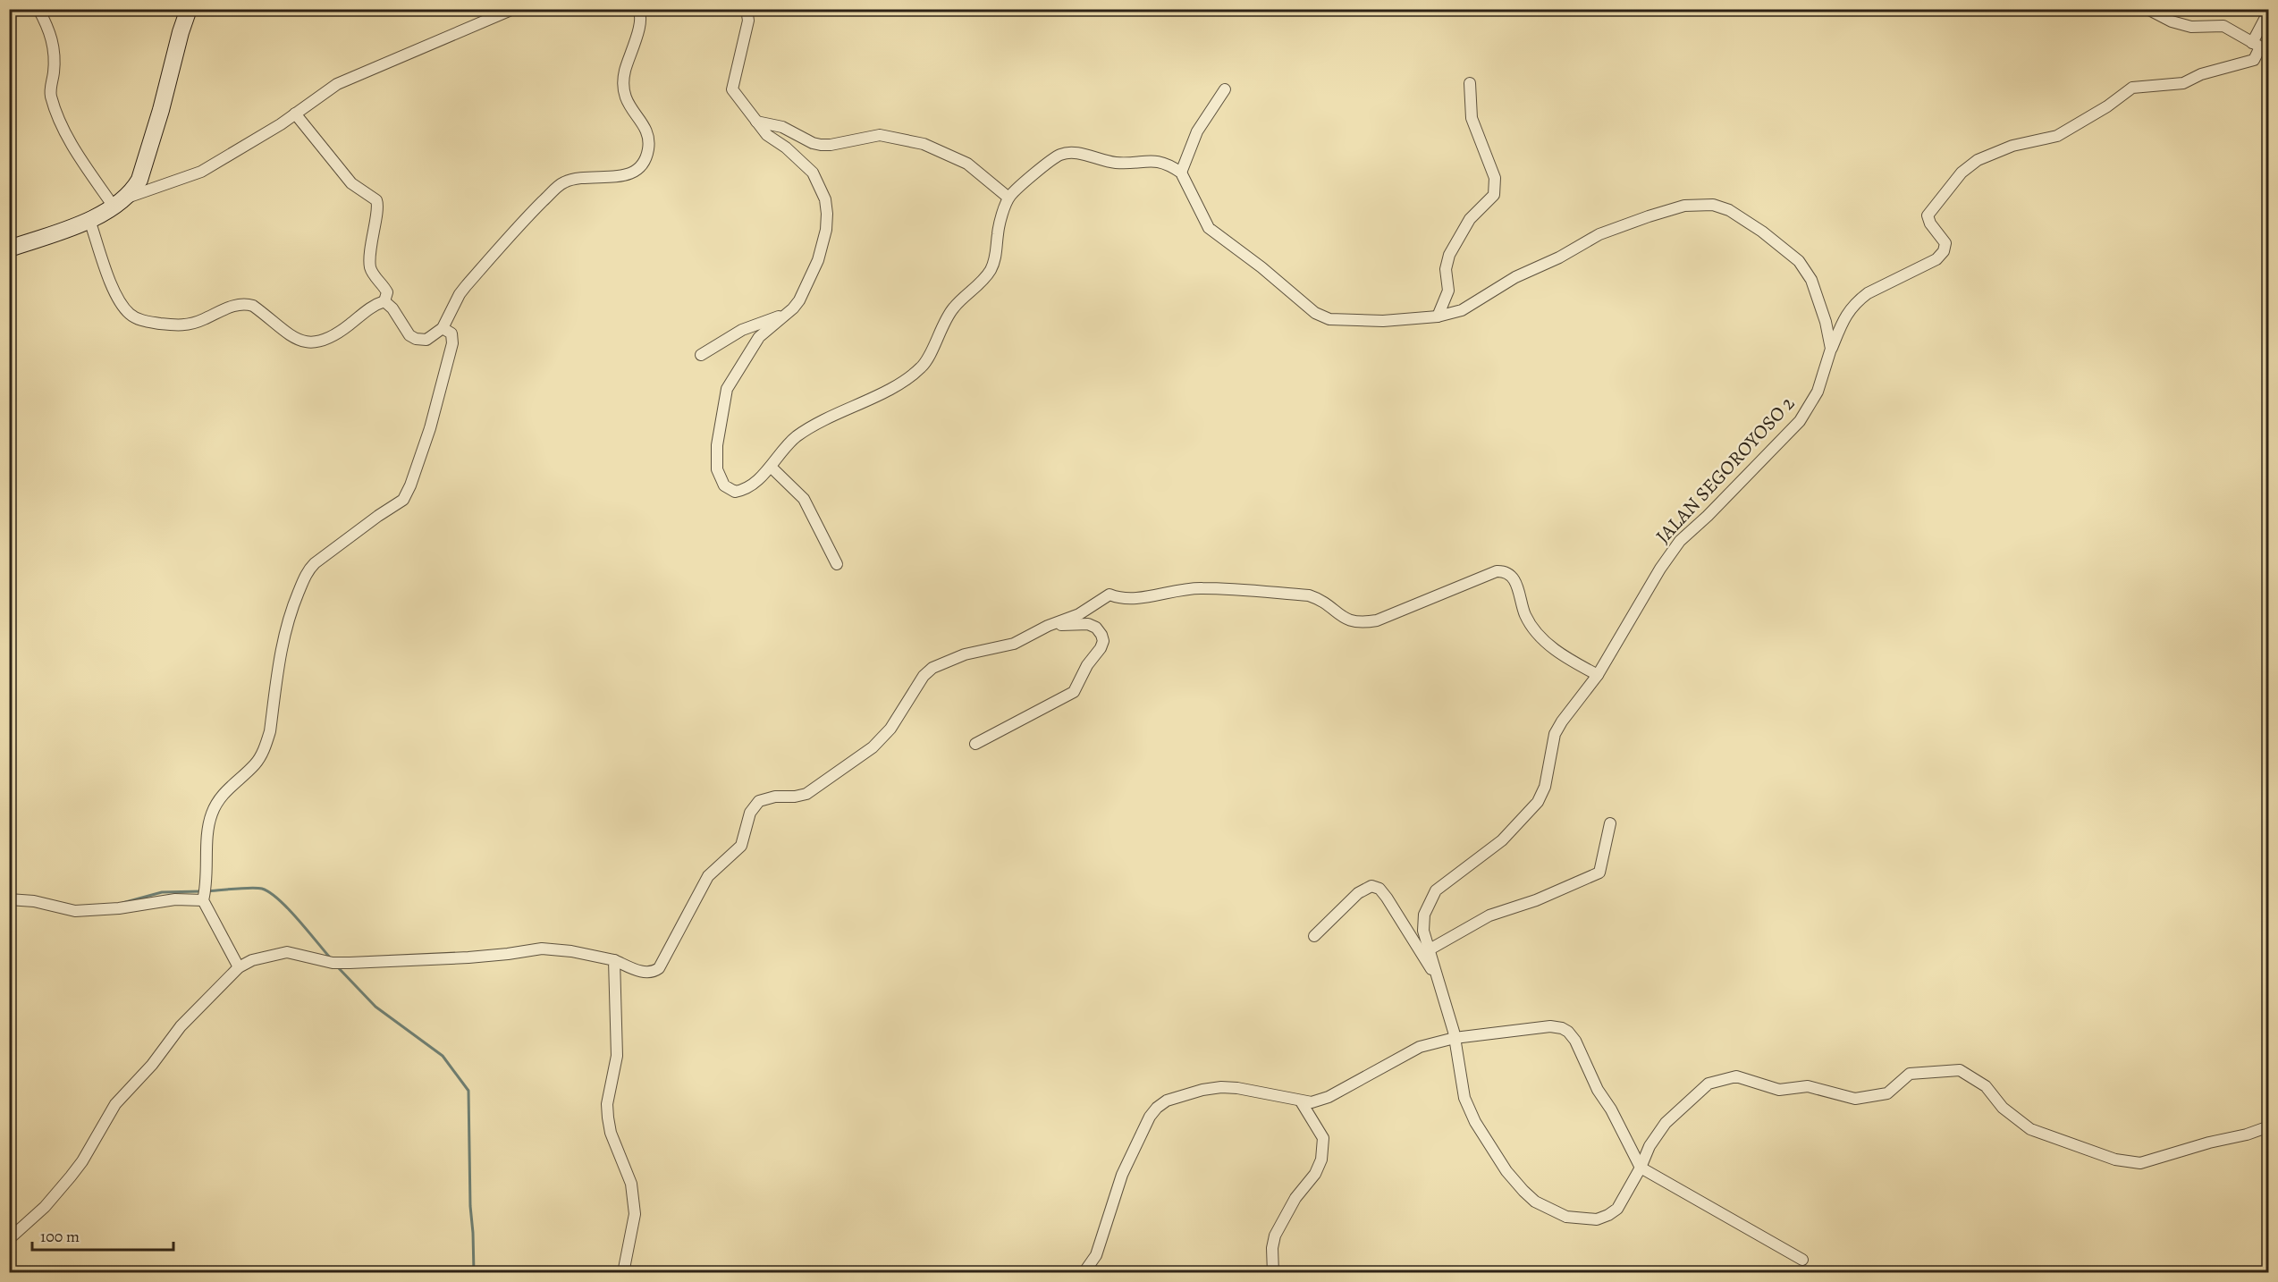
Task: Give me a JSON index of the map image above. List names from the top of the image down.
{
  "streets": {
    "street": ["JALAN SEGOROYOSO 2"]
  },
  "scale_bar": "100 m"
}
